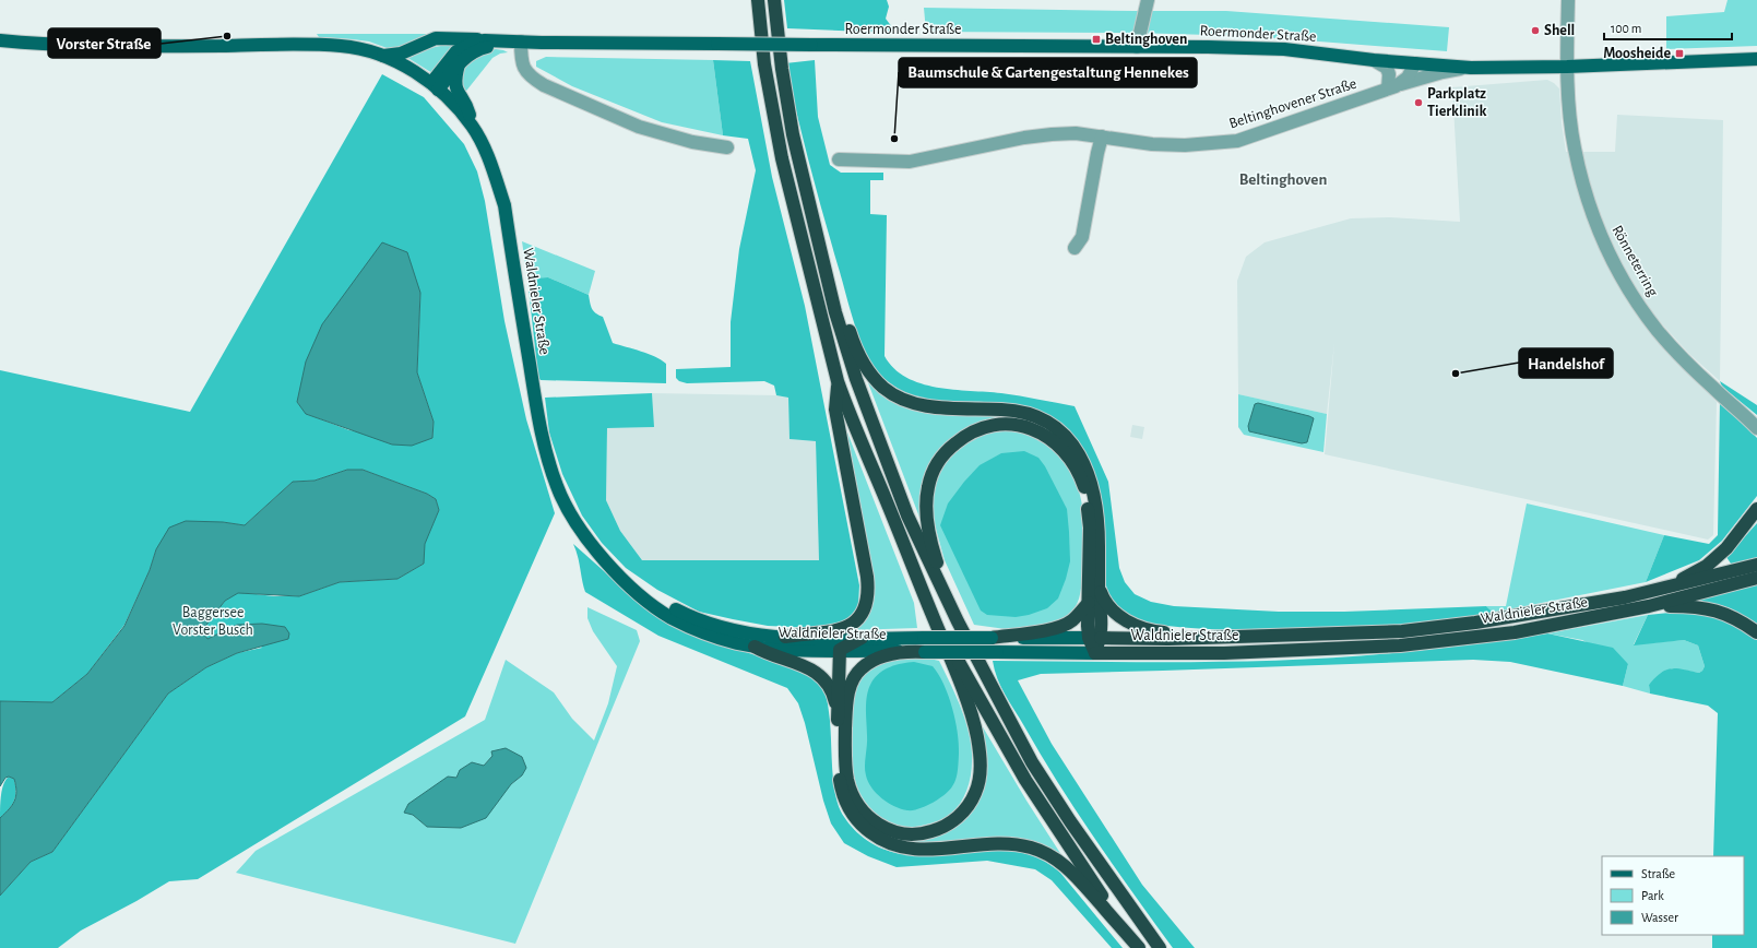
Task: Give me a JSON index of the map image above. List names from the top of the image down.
{
  "streets": {
    "highway": ["Waldnieler Straße"],
    "main road": ["Roermonder Straße"],
    "street": ["Beltinghovener Straße", "Rönneterring"]
  },
  "crossings": [
    ["Roermonder Straße", "Beltinghovener Straße"],
    ["Roermonder Straße", "Rönneterring"],
    ["Roermonder Straße", "Waldnieler Straße"]
  ],
  "districts": ["Beltinghoven"],
  "parks": ["Baggersee Vorster Busch"],
  "places": {
    "other": [
      "Shell",
      "Vorster Straße",
      "Parkplatz Tierklinik",
      "Baumschule & Gartengestaltung Hennekes",
      "Handelshof"
    ],
    "transit": ["Beltinghoven", "Moosheide"]
  },
  "legend": ["Straße", "Park", "Wasser"],
  "scale_bar": "100 m"
}
